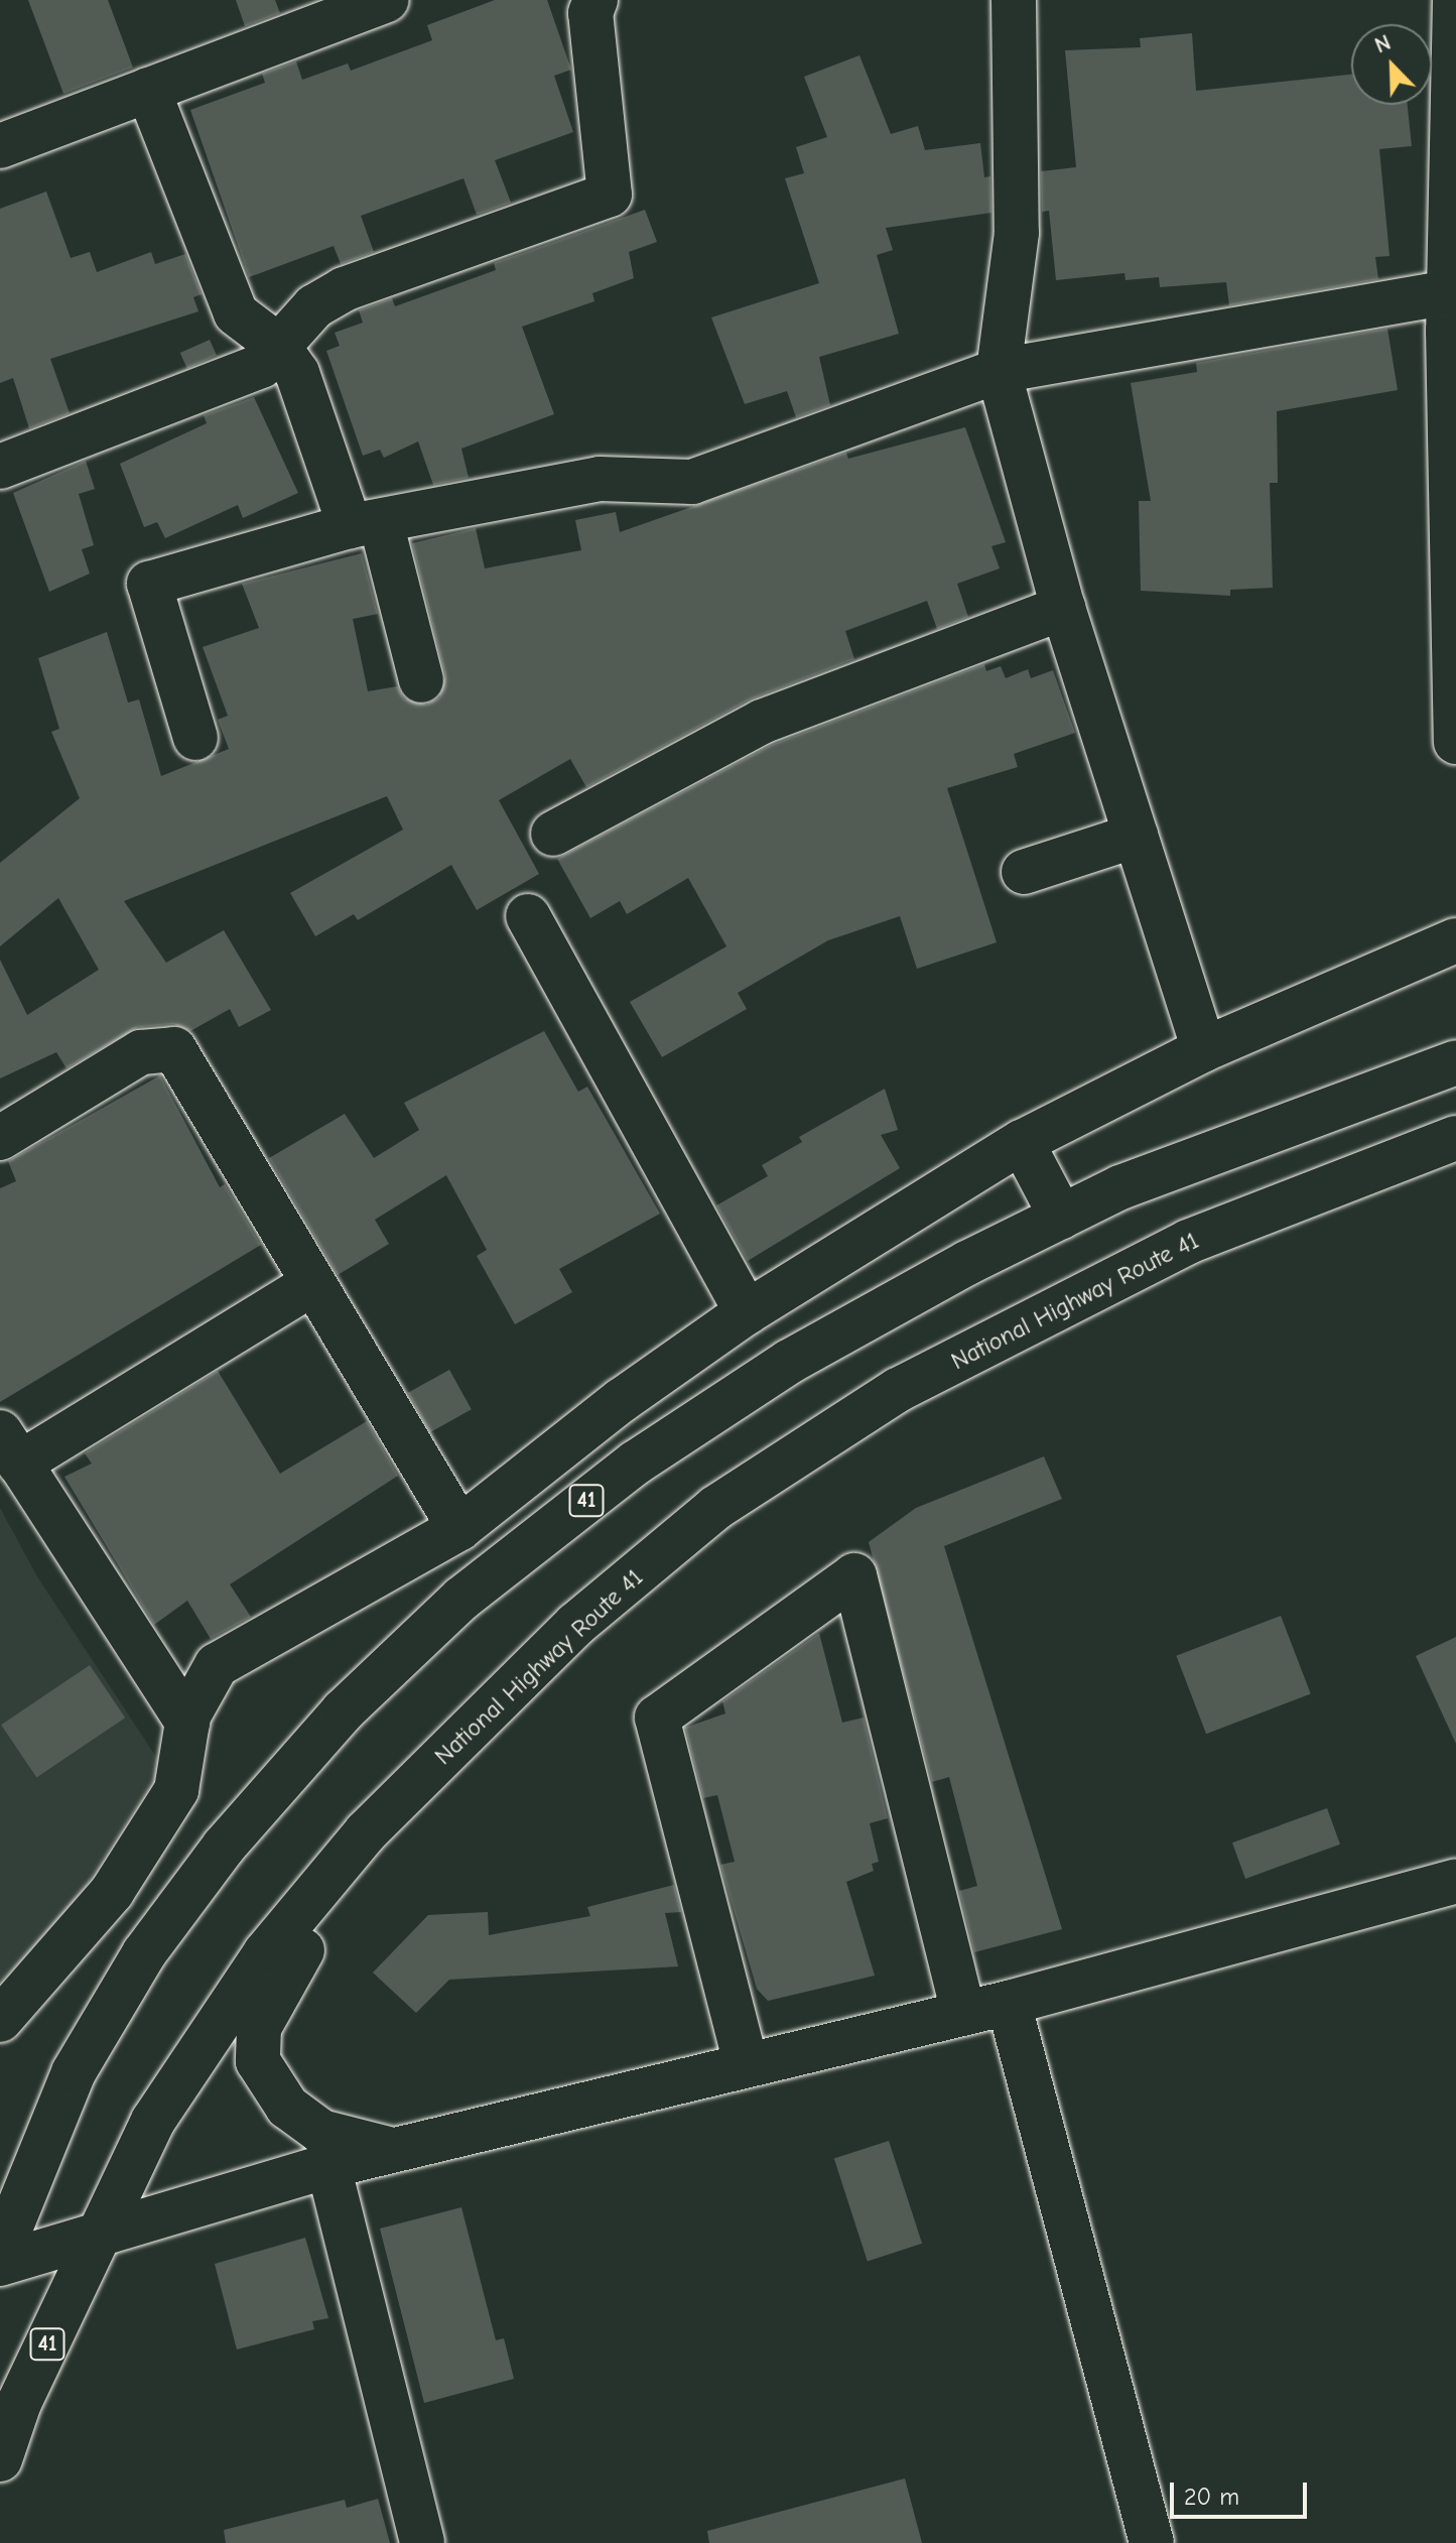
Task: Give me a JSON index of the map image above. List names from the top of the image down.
{
  "streets": {
    "main road": ["National Highway Route 41", "41"]
  },
  "scale_bar": "20 m",
  "north": "top left"
}
